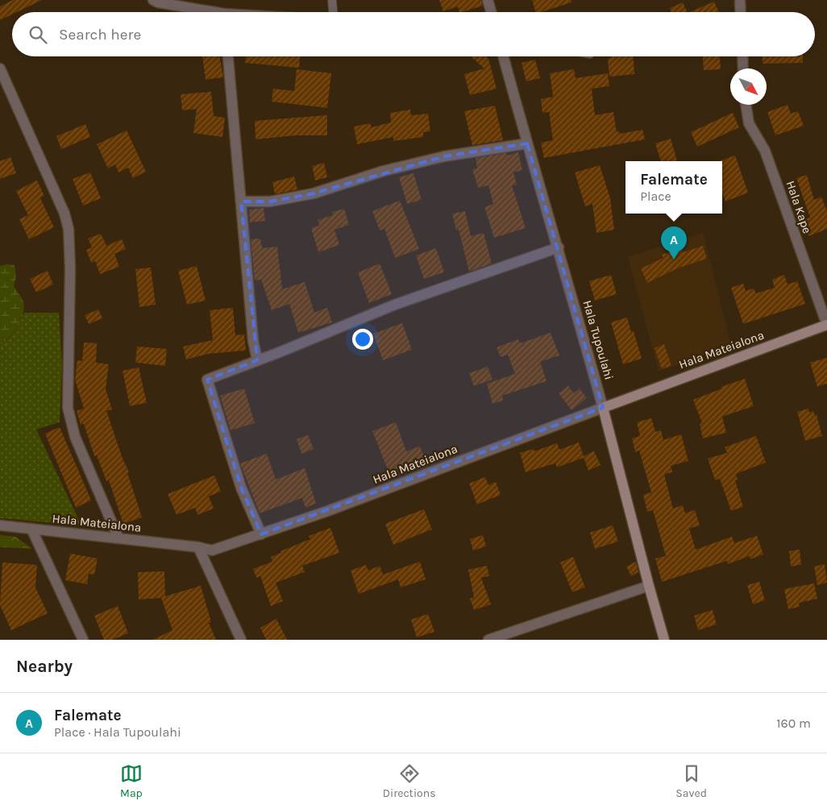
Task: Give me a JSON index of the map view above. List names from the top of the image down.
{
  "streets": {
    "main road": ["Hala Tupoulahi", "Hala Mateialona"],
    "street": ["Hala Kape"]
  },
  "crossings": [
    ["Hala Kape", "Hala Mateialona"],
    ["Hala Tupoulahi", "Hala Mateialona"]
  ],
  "north": "bottom right",
  "page": {
    "search": "Search here",
    "popup": ["Falemate", "Place"],
    "pins": "A",
    "heading": "Nearby",
    "list": [
      {
        "mark": "A",
        "name": "Falemate",
        "note": "Place · Hala Tupoulahi",
        "value": "160 m"
      }
    ],
    "nav": ["Map", "Directions", "Saved"]
  }
}
